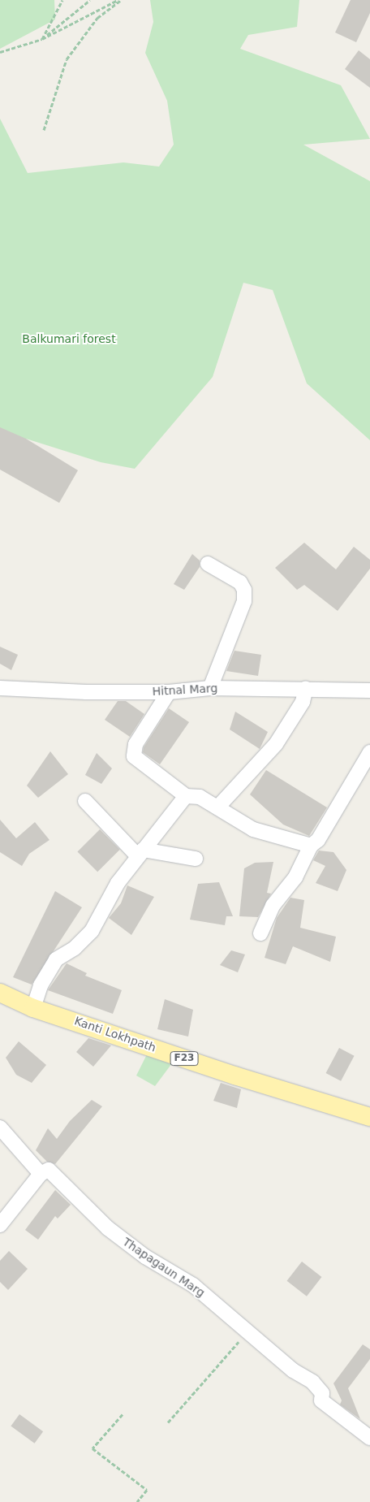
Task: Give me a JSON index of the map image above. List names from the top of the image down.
{
  "streets": {
    "main road": ["Kanti Lokhpath", "F23"],
    "street": ["Hitnal Marg", "Thapagaun Marg"]
  },
  "parks": ["Balkumari forest"]
}
